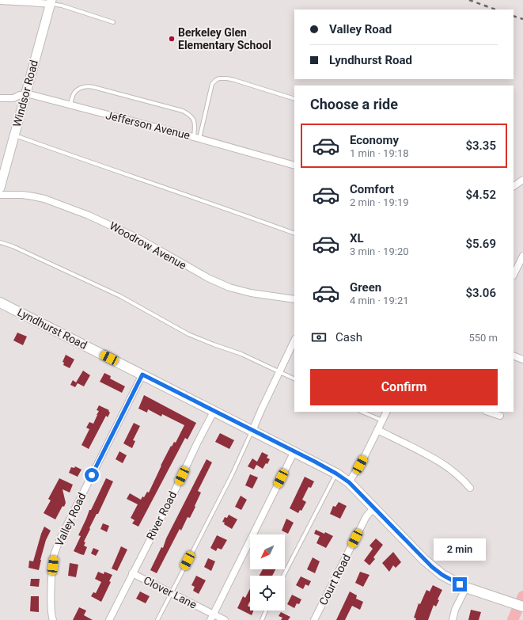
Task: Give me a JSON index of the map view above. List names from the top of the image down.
{
  "streets": {
    "main road": ["Lyndhurst Road"],
    "street": [
      "Windsor Road",
      "Jefferson Avenue",
      "Woodrow Avenue",
      "River Road",
      "Valley Road",
      "Court Road",
      "Clover Lane"
    ]
  },
  "crossings": [
    ["Windsor Road", "Jefferson Avenue"],
    ["Lyndhurst Road", "River Road"],
    ["Lyndhurst Road", "Valley Road"],
    ["Lyndhurst Road", "Court Road"],
    ["River Road", "Clover Lane"]
  ],
  "places": ["Berkeley Glen Elementary School"],
  "north": "bottom left",
  "page": {
    "banner": ["Valley Road", "Lyndhurst Road"],
    "heading": "Choose a ride",
    "list": [
      {
        "name": "Economy",
        "note": "1 min · 19:18",
        "value": "$3.35"
      },
      {
        "name": "Comfort",
        "note": "2 min · 19:19",
        "value": "$4.52"
      },
      {
        "name": "XL",
        "note": "3 min · 19:20",
        "value": "$5.69"
      },
      {
        "name": "Green",
        "note": "4 min · 19:21",
        "value": "$3.06"
      }
    ],
    "pay": ["Cash", "550 m"],
    "buttons": "Confirm",
    "bubble": "2 min"
  }
}
